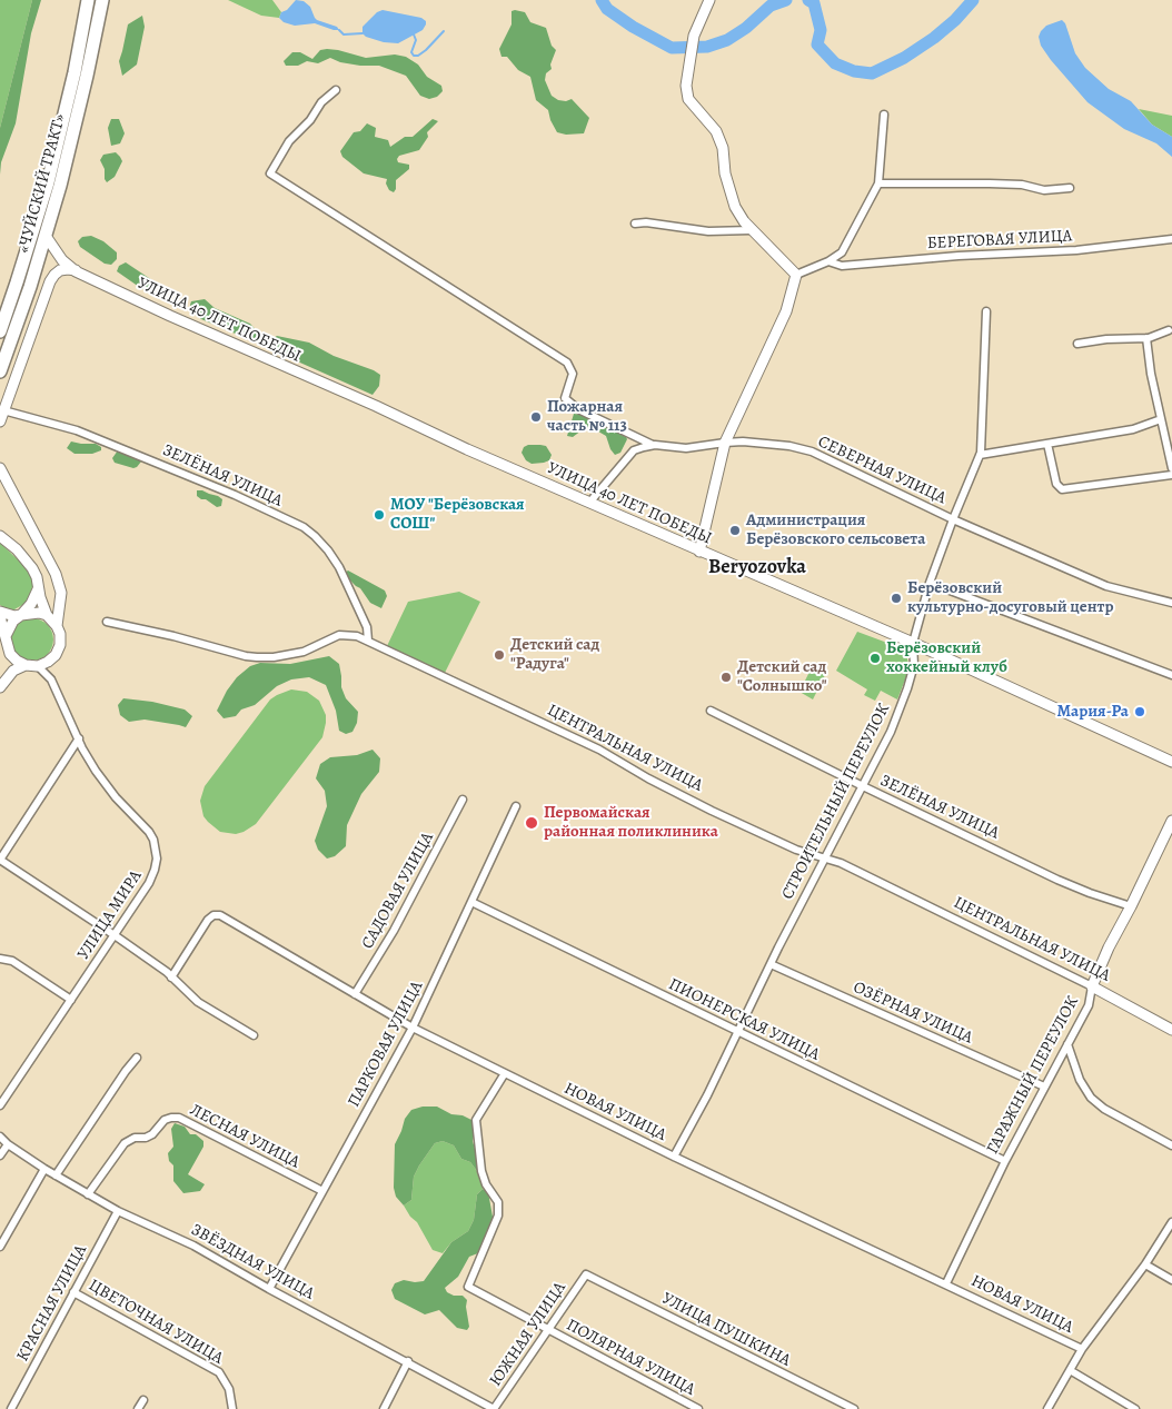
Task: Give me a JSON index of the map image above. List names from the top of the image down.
{
  "streets": {
    "highway": ["«ЧУЙСКИЙ ТРАКТ»"],
    "street": [
      "БЕРЕГОВАЯ УЛИЦА",
      "УЛИЦА 40 ЛЕТ ПОБЕДЫ",
      "СЕВЕРНАЯ УЛИЦА",
      "ЗЕЛЁНАЯ УЛИЦА",
      "ЦЕНТРАЛЬНАЯ УЛИЦА",
      "СТРОИТЕЛЬНЫЙ ПЕРЕУЛОК",
      "САДОВАЯ УЛИЦА",
      "УЛИЦА МИРА",
      "ОЗЁРНАЯ УЛИЦА",
      "ПИОНЕРСКАЯ УЛИЦА",
      "ПАРКОВАЯ УЛИЦА",
      "ГАРАЖНЫЙ ПЕРЕУЛОК",
      "НОВАЯ УЛИЦА",
      "ЛЕСНАЯ УЛИЦА",
      "ЗВЁЗДНАЯ УЛИЦА",
      "КРАСНАЯ УЛИЦА",
      "ЦВЕТОЧНАЯ УЛИЦА",
      "УЛИЦА ПУШКИНА",
      "ЮЖНАЯ УЛИЦА",
      "ПОЛЯРНАЯ УЛИЦА"
    ]
  },
  "crossings": [
    ["УЛИЦА 40 ЛЕТ ПОБЕДЫ", "СЕВЕРНАЯ УЛИЦА"],
    ["УЛИЦА 40 ЛЕТ ПОБЕДЫ", "СТРОИТЕЛЬНЫЙ ПЕРЕУЛОК"],
    ["СЕВЕРНАЯ УЛИЦА", "СТРОИТЕЛЬНЫЙ ПЕРЕУЛОК"],
    ["ЗЕЛЁНАЯ УЛИЦА", "ЦЕНТРАЛЬНАЯ УЛИЦА"],
    ["ЗЕЛЁНАЯ УЛИЦА", "СТРОИТЕЛЬНЫЙ ПЕРЕУЛОК"],
    ["ЗЕЛЁНАЯ УЛИЦА", "ГАРАЖНЫЙ ПЕРЕУЛОК"],
    ["ЦЕНТРАЛЬНАЯ УЛИЦА", "СТРОИТЕЛЬНЫЙ ПЕРЕУЛОК"],
    ["ЦЕНТРАЛЬНАЯ УЛИЦА", "ГАРАЖНЫЙ ПЕРЕУЛОК"],
    ["СТРОИТЕЛЬНЫЙ ПЕРЕУЛОК", "ОЗЁРНАЯ УЛИЦА"],
    ["СТРОИТЕЛЬНЫЙ ПЕРЕУЛОК", "ПИОНЕРСКАЯ УЛИЦА"],
    ["СТРОИТЕЛЬНЫЙ ПЕРЕУЛОК", "НОВАЯ УЛИЦА"],
    ["САДОВАЯ УЛИЦА", "НОВАЯ УЛИЦА"],
    ["ОЗЁРНАЯ УЛИЦА", "ГАРАЖНЫЙ ПЕРЕУЛОК"],
    ["ПИОНЕРСКАЯ УЛИЦА", "ПАРКОВАЯ УЛИЦА"],
    ["ПИОНЕРСКАЯ УЛИЦА", "ГАРАЖНЫЙ ПЕРЕУЛОК"],
    ["ПАРКОВАЯ УЛИЦА", "НОВАЯ УЛИЦА"],
    ["ПАРКОВАЯ УЛИЦА", "ЛЕСНАЯ УЛИЦА"],
    ["ПАРКОВАЯ УЛИЦА", "ЗВЁЗДНАЯ УЛИЦА"],
    ["ГАРАЖНЫЙ ПЕРЕУЛОК", "НОВАЯ УЛИЦА"],
    ["НОВАЯ УЛИЦА", "ПОЛЯРНАЯ УЛИЦА"],
    ["ЛЕСНАЯ УЛИЦА", "ЗВЁЗДНАЯ УЛИЦА"],
    ["ЗВЁЗДНАЯ УЛИЦА", "КРАСНАЯ УЛИЦА"],
    ["ЗВЁЗДНАЯ УЛИЦА", "ЮЖНАЯ УЛИЦА"],
    ["КРАСНАЯ УЛИЦА", "ЦВЕТОЧНАЯ УЛИЦА"],
    ["УЛИЦА ПУШКИНА", "ЮЖНАЯ УЛИЦА"],
    ["ЮЖНАЯ УЛИЦА", "ПОЛЯРНАЯ УЛИЦА"]
  ],
  "districts": ["Beryozovka"],
  "places": [
    "Пожарная часть № 113",
    "МОУ \"Берёзовская СОШ\"",
    "Администрация Берёзовского сельсовета",
    "Берёзовский культурно-досуговый центр",
    "Детский сад \"Радуга\"",
    "Берёзовский хоккейный клуб",
    "Детский сад \"Солнышко\"",
    "Мария-Ра",
    "Первомайская районная поликлиника"
  ]
}
